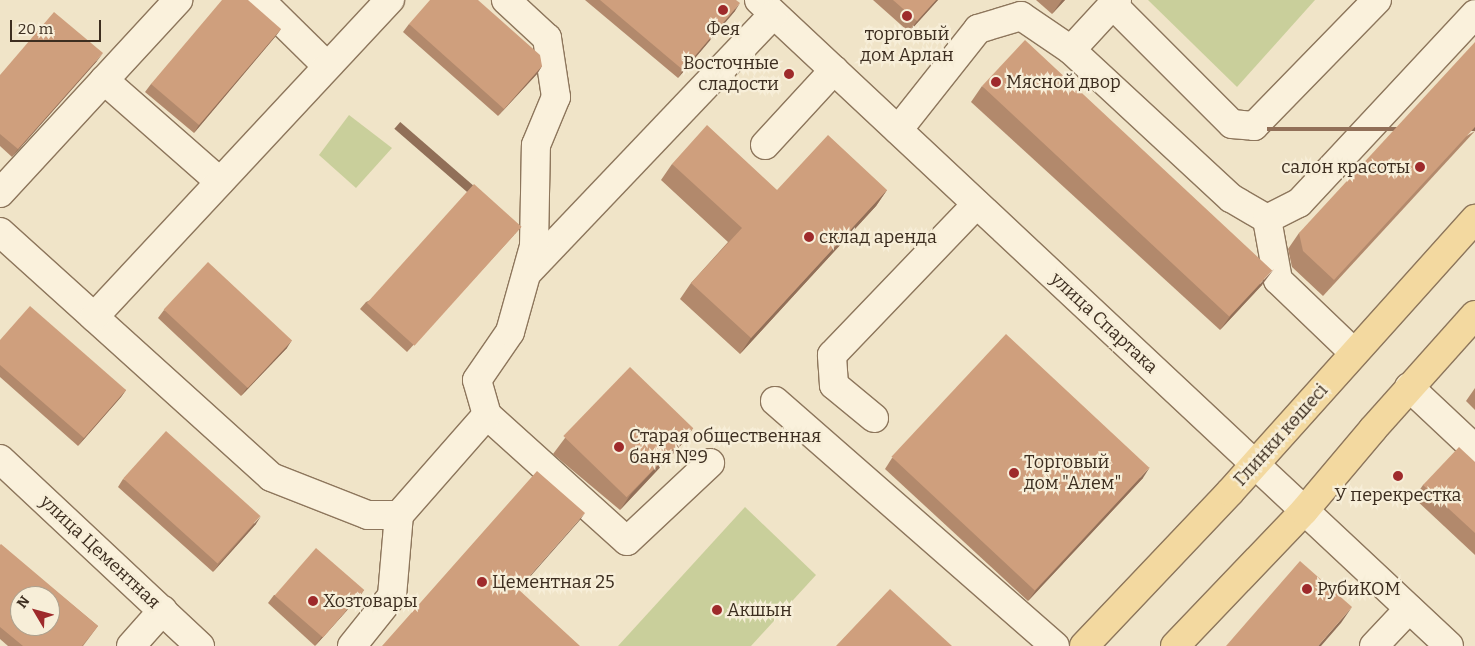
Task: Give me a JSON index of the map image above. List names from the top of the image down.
{
  "streets": {
    "main road": ["Глинки көшесі"],
    "street": ["улица Спартака", "улица Цементная"]
  },
  "crossings": [
    ["улица Спартака", "Глинки көшесі"]
  ],
  "places": [
    "Фея",
    "торговый дом Арлан",
    "Восточные сладости",
    "Мясной двор",
    "салон красоты",
    "склад аренда",
    "Старая общественная баня №9",
    "Торговый дом \"Алем\"",
    "У перекрестка",
    "Цементная 25",
    "РубиКОМ",
    "Хозтовары",
    "Акшын"
  ],
  "scale_bar": "20 m",
  "north": "top left"
}
